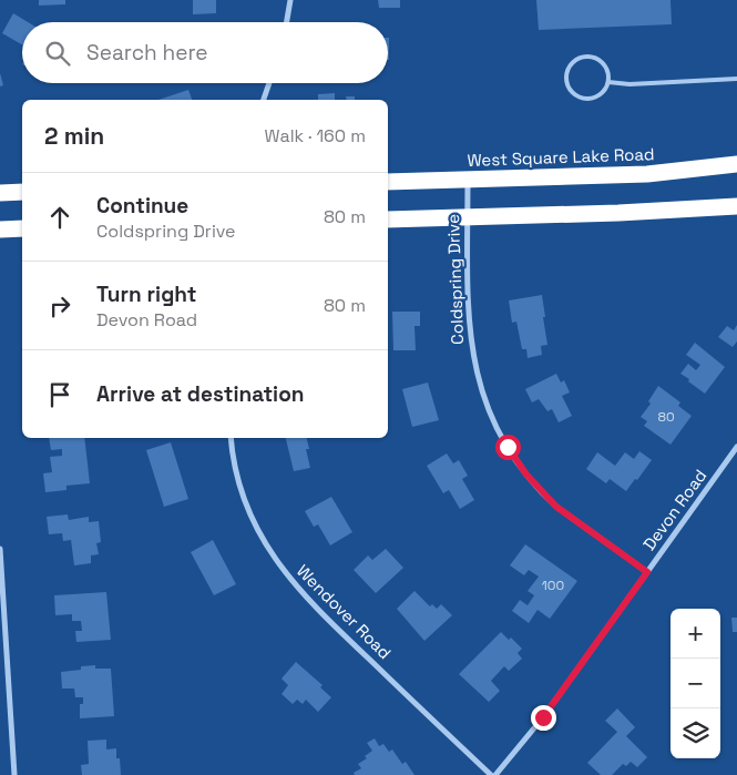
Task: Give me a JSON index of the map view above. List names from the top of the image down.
{
  "streets": {
    "highway": ["West Square Lake Road"],
    "street": ["Coldspring Drive", "Devon Road", "Wendover Road"]
  },
  "crossings": [
    ["West Square Lake Road", "Coldspring Drive"],
    ["Coldspring Drive", "Devon Road"],
    ["Devon Road", "Wendover Road"]
  ],
  "house_numbers": ["80", "100"],
  "page": {
    "search": "Search here",
    "heading": ["2 min", "Walk · 160 m"],
    "list": [
      ["Continue", "Coldspring Drive", "80 m"],
      ["Turn right", "Devon Road", "80 m"],
      "Arrive at destination"
    ],
    "map_buttons": ["+", "−"]
  }
}
